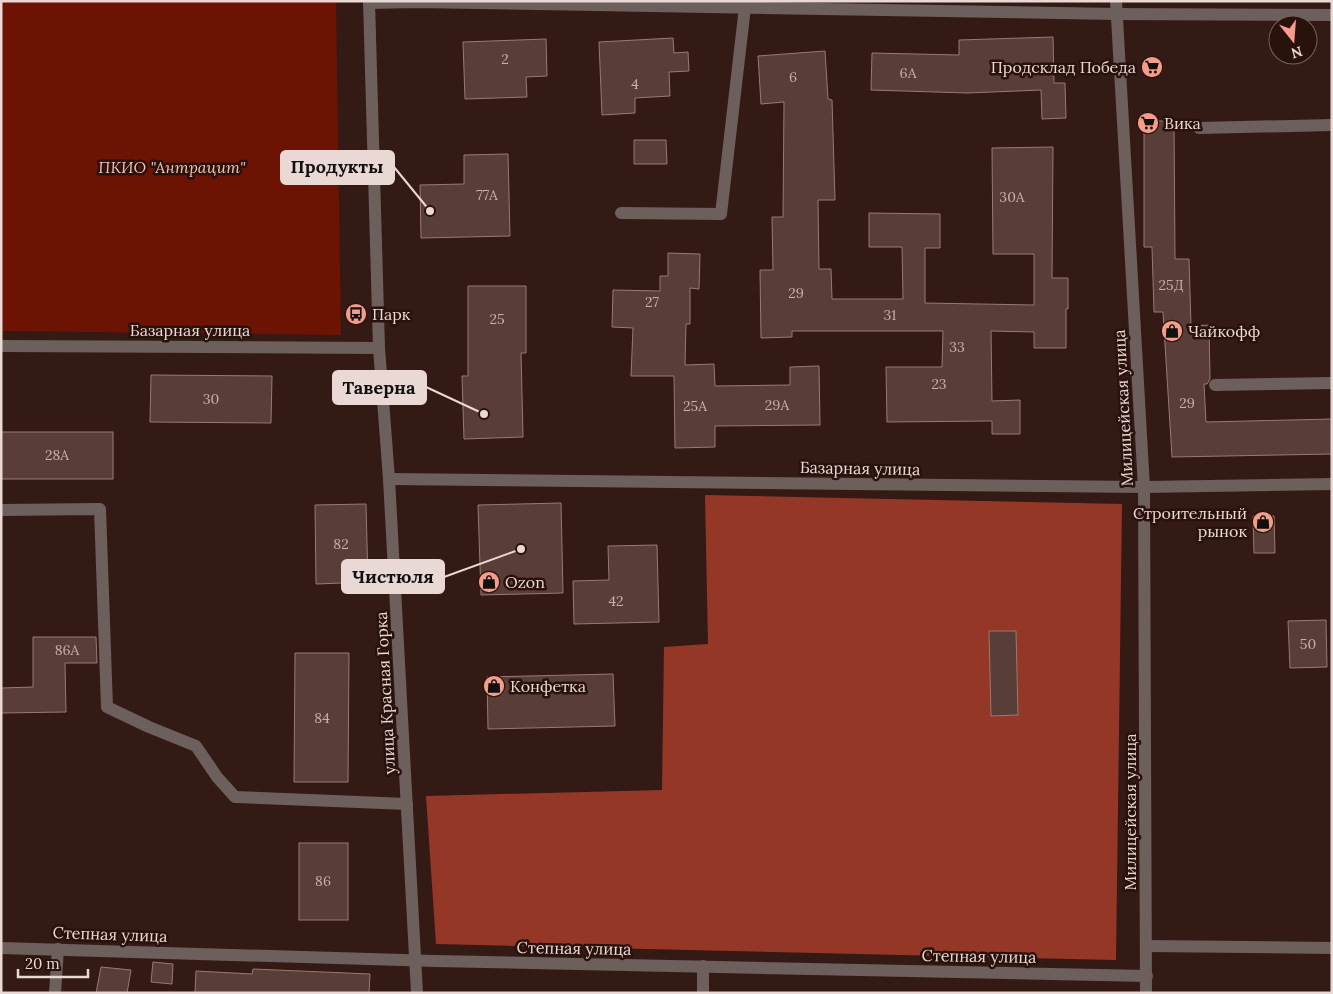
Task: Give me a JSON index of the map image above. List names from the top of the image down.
{
  "streets": {
    "street": [
      "Базарная улица",
      "Милицейская улица",
      "улица Красная Горка",
      "Степная улица"
    ]
  },
  "crossings": [
    ["Базарная улица", "Милицейская улица"],
    ["Базарная улица", "улица Красная Горка"],
    ["Милицейская улица", "Степная улица"],
    ["улица Красная Горка", "Степная улица"]
  ],
  "parks": ["ПКИО \"Антрацит\""],
  "places": {
    "supermarket": ["Продсклад Победа", "Вика"],
    "other": ["Продукты", "Таверна", "Чистюля"],
    "bus stop": ["Парк"],
    "shop": [
      "Чайкофф",
      "Строительный рынок",
      "Ozon",
      "Конфетка"
    ]
  },
  "house_numbers": [
    "2",
    "6А",
    "6",
    "4",
    "77А",
    "30А",
    "25Д",
    "29",
    "27",
    "31",
    "25",
    "33",
    "23",
    "30",
    "29",
    "29А",
    "25А",
    "28А",
    "82",
    "42",
    "50",
    "86А",
    "84",
    "86"
  ],
  "scale_bar": "20 m",
  "north": "bottom"
}
